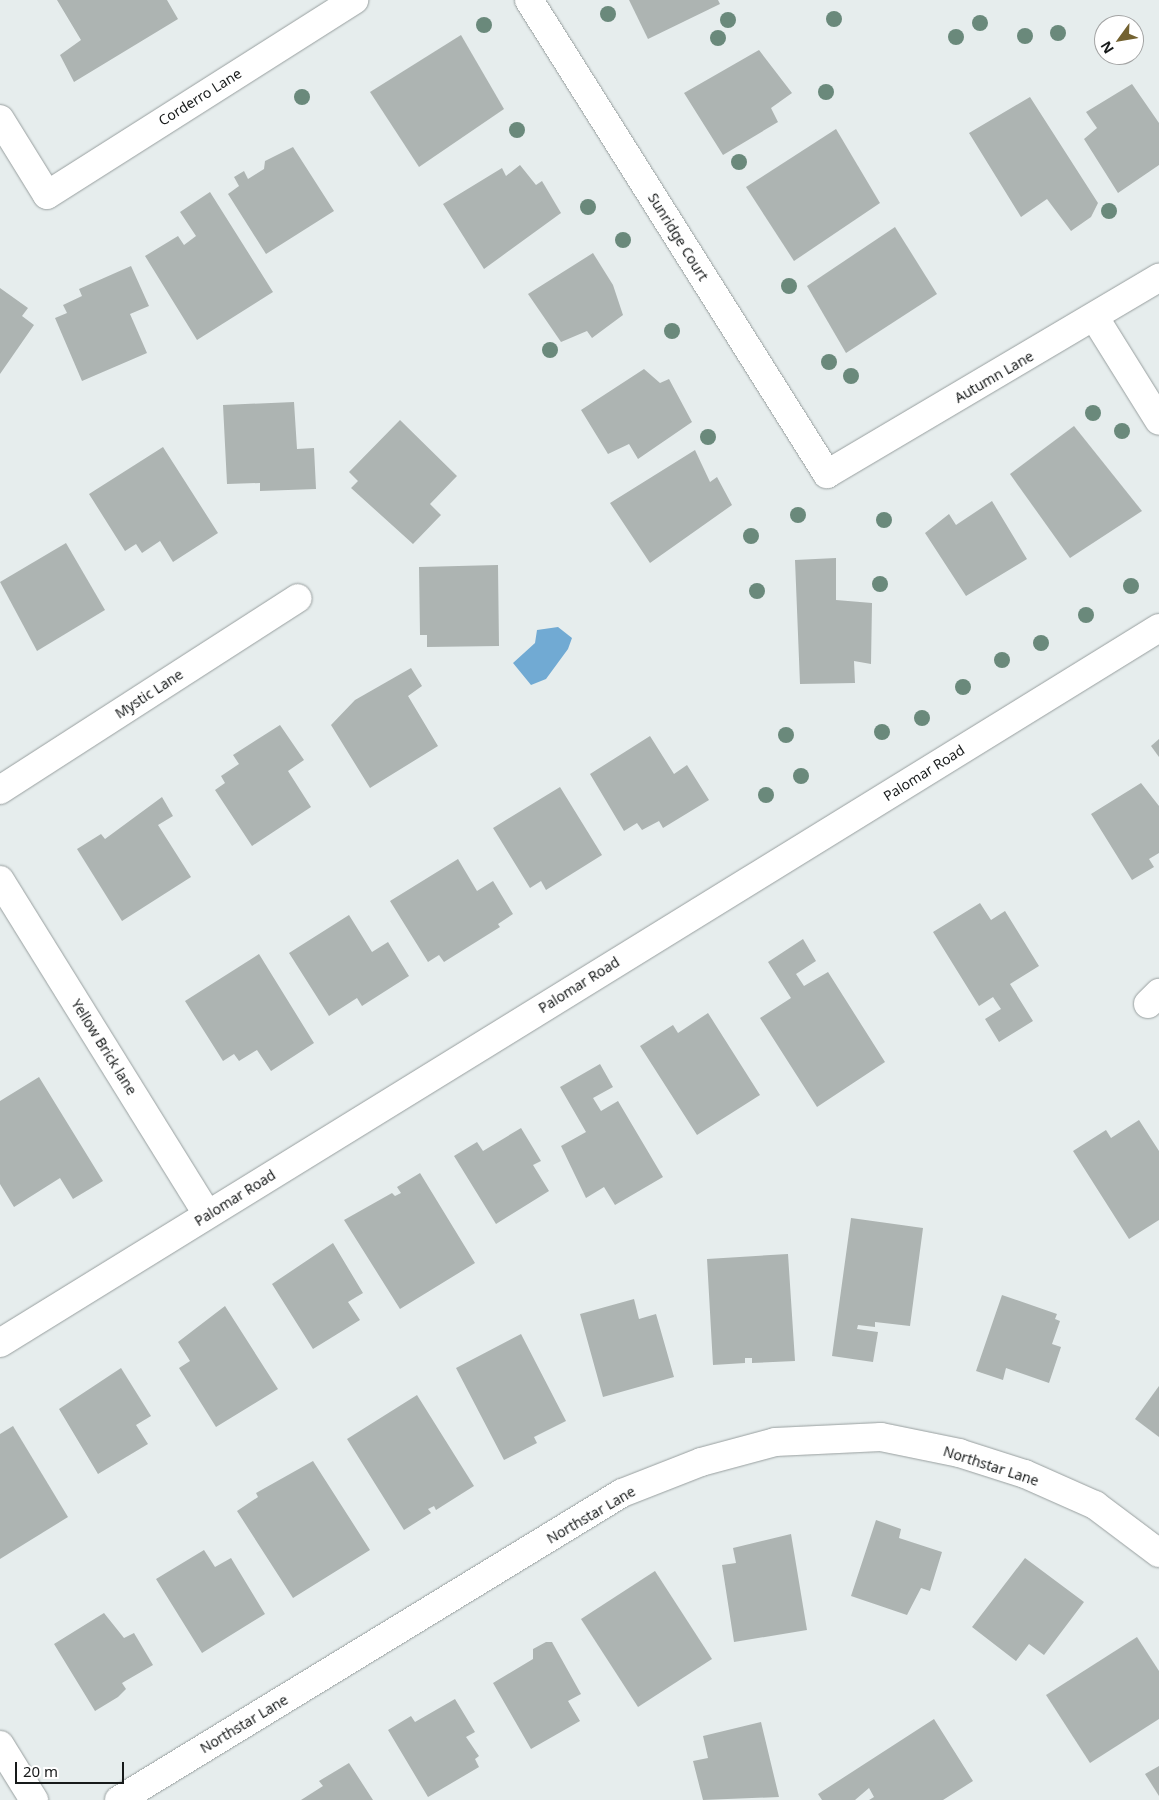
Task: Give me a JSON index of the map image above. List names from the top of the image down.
{
  "streets": {
    "street": [
      "Corderro Lane",
      "Sunridge Court",
      "Autumn Lane",
      "Mystic Lane",
      "Palomar Road",
      "Yellow Brick lane",
      "Northstar Lane"
    ]
  },
  "crossings": [
    ["Sunridge Court", "Autumn Lane"],
    ["Palomar Road", "Yellow Brick lane"]
  ],
  "scale_bar": "20 m",
  "north": "bottom left"
}
